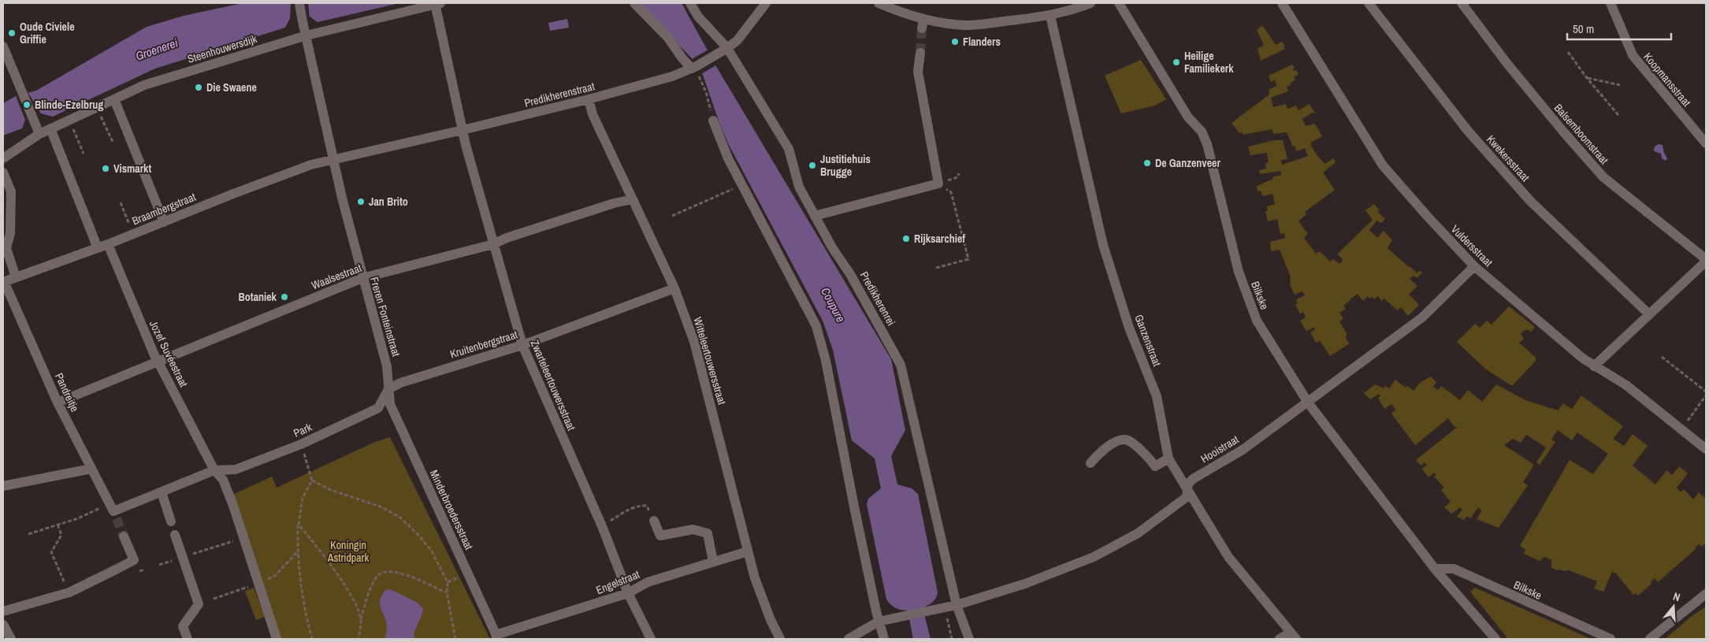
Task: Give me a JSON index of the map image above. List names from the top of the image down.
{
  "streets": {
    "street": [
      "Steenhouwersdijk",
      "Koopmansstraat",
      "Predikherenstraat",
      "Balsemboomstraat",
      "Kwekersstraat",
      "Braambergstraat",
      "Vuldersstraat",
      "Waalsestraat",
      "Bilkske",
      "Predikherenrei",
      "Freren Fonteinstraat",
      "Ganzenstraat",
      "Kruitenbergstraat",
      "Jozef Suvéestraat",
      "Witteleertouwersstraat",
      "Zwarteleertouwersstraat",
      "Pandreitje",
      "Park",
      "Hooistraat",
      "Minderbroedersstraat",
      "Engelstraat"
    ]
  },
  "crossings": [
    ["Steenhouwersdijk", "Freren Fonteinstraat"],
    ["Predikherenstraat", "Braambergstraat"],
    ["Predikherenstraat", "Predikherenrei"],
    ["Predikherenstraat", "Freren Fonteinstraat"],
    ["Predikherenstraat", "Witteleertouwersstraat"],
    ["Predikherenstraat", "Zwarteleertouwersstraat"],
    ["Braambergstraat", "Freren Fonteinstraat"],
    ["Braambergstraat", "Jozef Suvéestraat"],
    ["Braambergstraat", "Pandreitje"],
    ["Vuldersstraat", "Hooistraat"],
    ["Waalsestraat", "Freren Fonteinstraat"],
    ["Waalsestraat", "Jozef Suvéestraat"],
    ["Waalsestraat", "Witteleertouwersstraat"],
    ["Waalsestraat", "Zwarteleertouwersstraat"],
    ["Waalsestraat", "Pandreitje"],
    ["Bilkske", "Hooistraat"],
    ["Predikherenrei", "Hooistraat"],
    ["Freren Fonteinstraat", "Kruitenbergstraat"],
    ["Freren Fonteinstraat", "Park"],
    ["Freren Fonteinstraat", "Minderbroedersstraat"],
    ["Ganzenstraat", "Hooistraat"],
    ["Kruitenbergstraat", "Witteleertouwersstraat"],
    ["Kruitenbergstraat", "Zwarteleertouwersstraat"],
    ["Kruitenbergstraat", "Park"],
    ["Kruitenbergstraat", "Minderbroedersstraat"],
    ["Jozef Suvéestraat", "Park"],
    ["Witteleertouwersstraat", "Engelstraat"],
    ["Zwarteleertouwersstraat", "Engelstraat"],
    ["Park", "Minderbroedersstraat"],
    ["Minderbroedersstraat", "Engelstraat"]
  ],
  "water": ["Groenerei", "Coupure"],
  "parks": ["Koningin Astridpark"],
  "places": [
    "Oude Civiele Griffie",
    "Flanders",
    "Heilige Familiekerk",
    "Die Swaene",
    "Blinde-Ezelbrug",
    "De Ganzenveer",
    "Justitiehuis Brugge",
    "Vismarkt",
    "Jan Brito",
    "Rijksarchief",
    "Botaniek"
  ],
  "scale_bar": "50 m",
  "north": "top"
}
